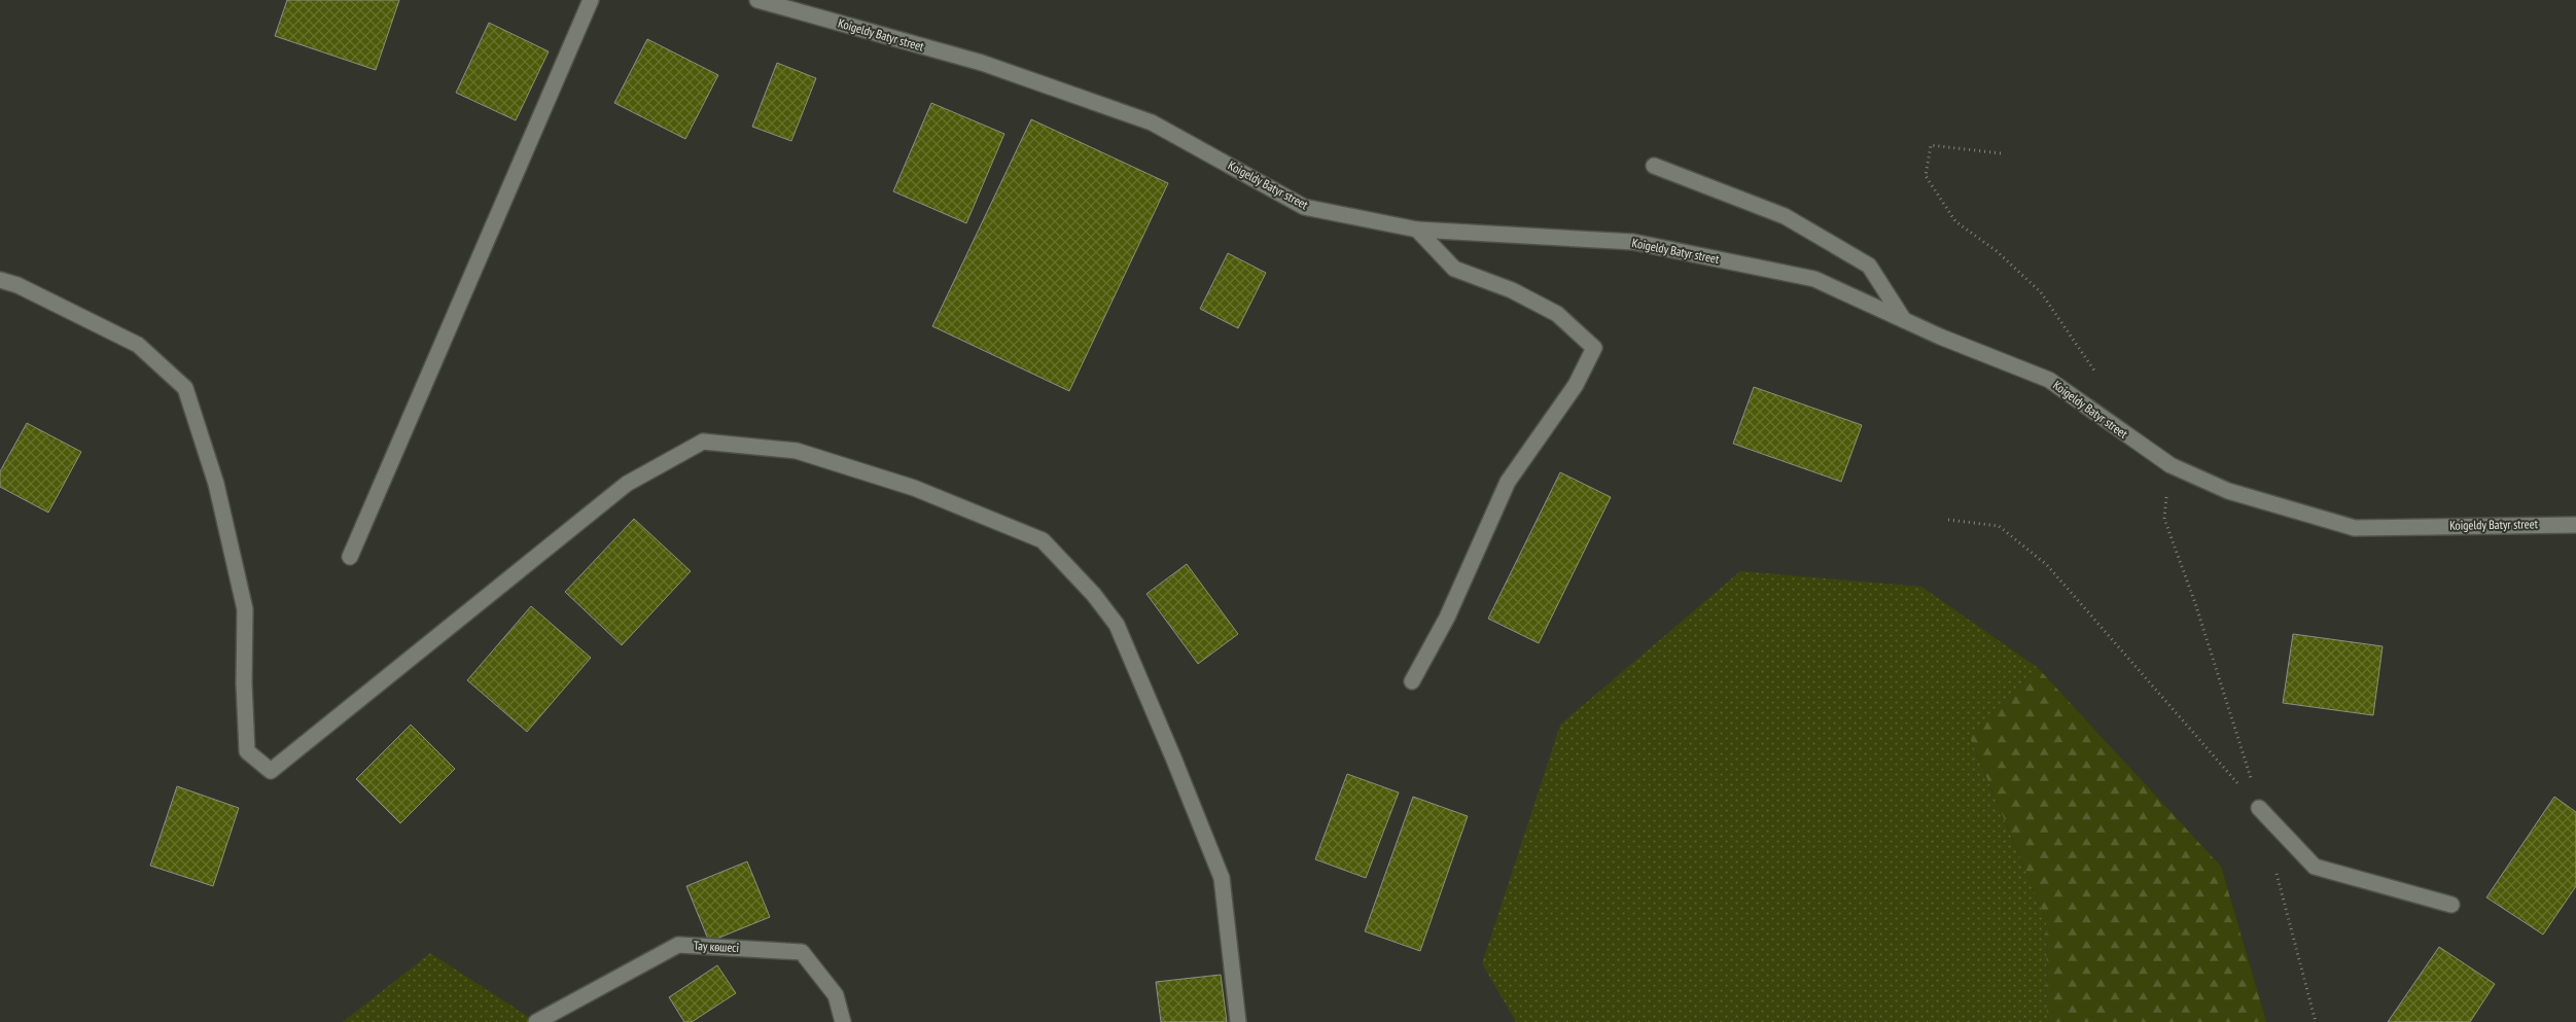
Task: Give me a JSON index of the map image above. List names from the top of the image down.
{
  "streets": {
    "street": ["Koigeldy Batyr street", "Тау көшесі"]
  }
}
